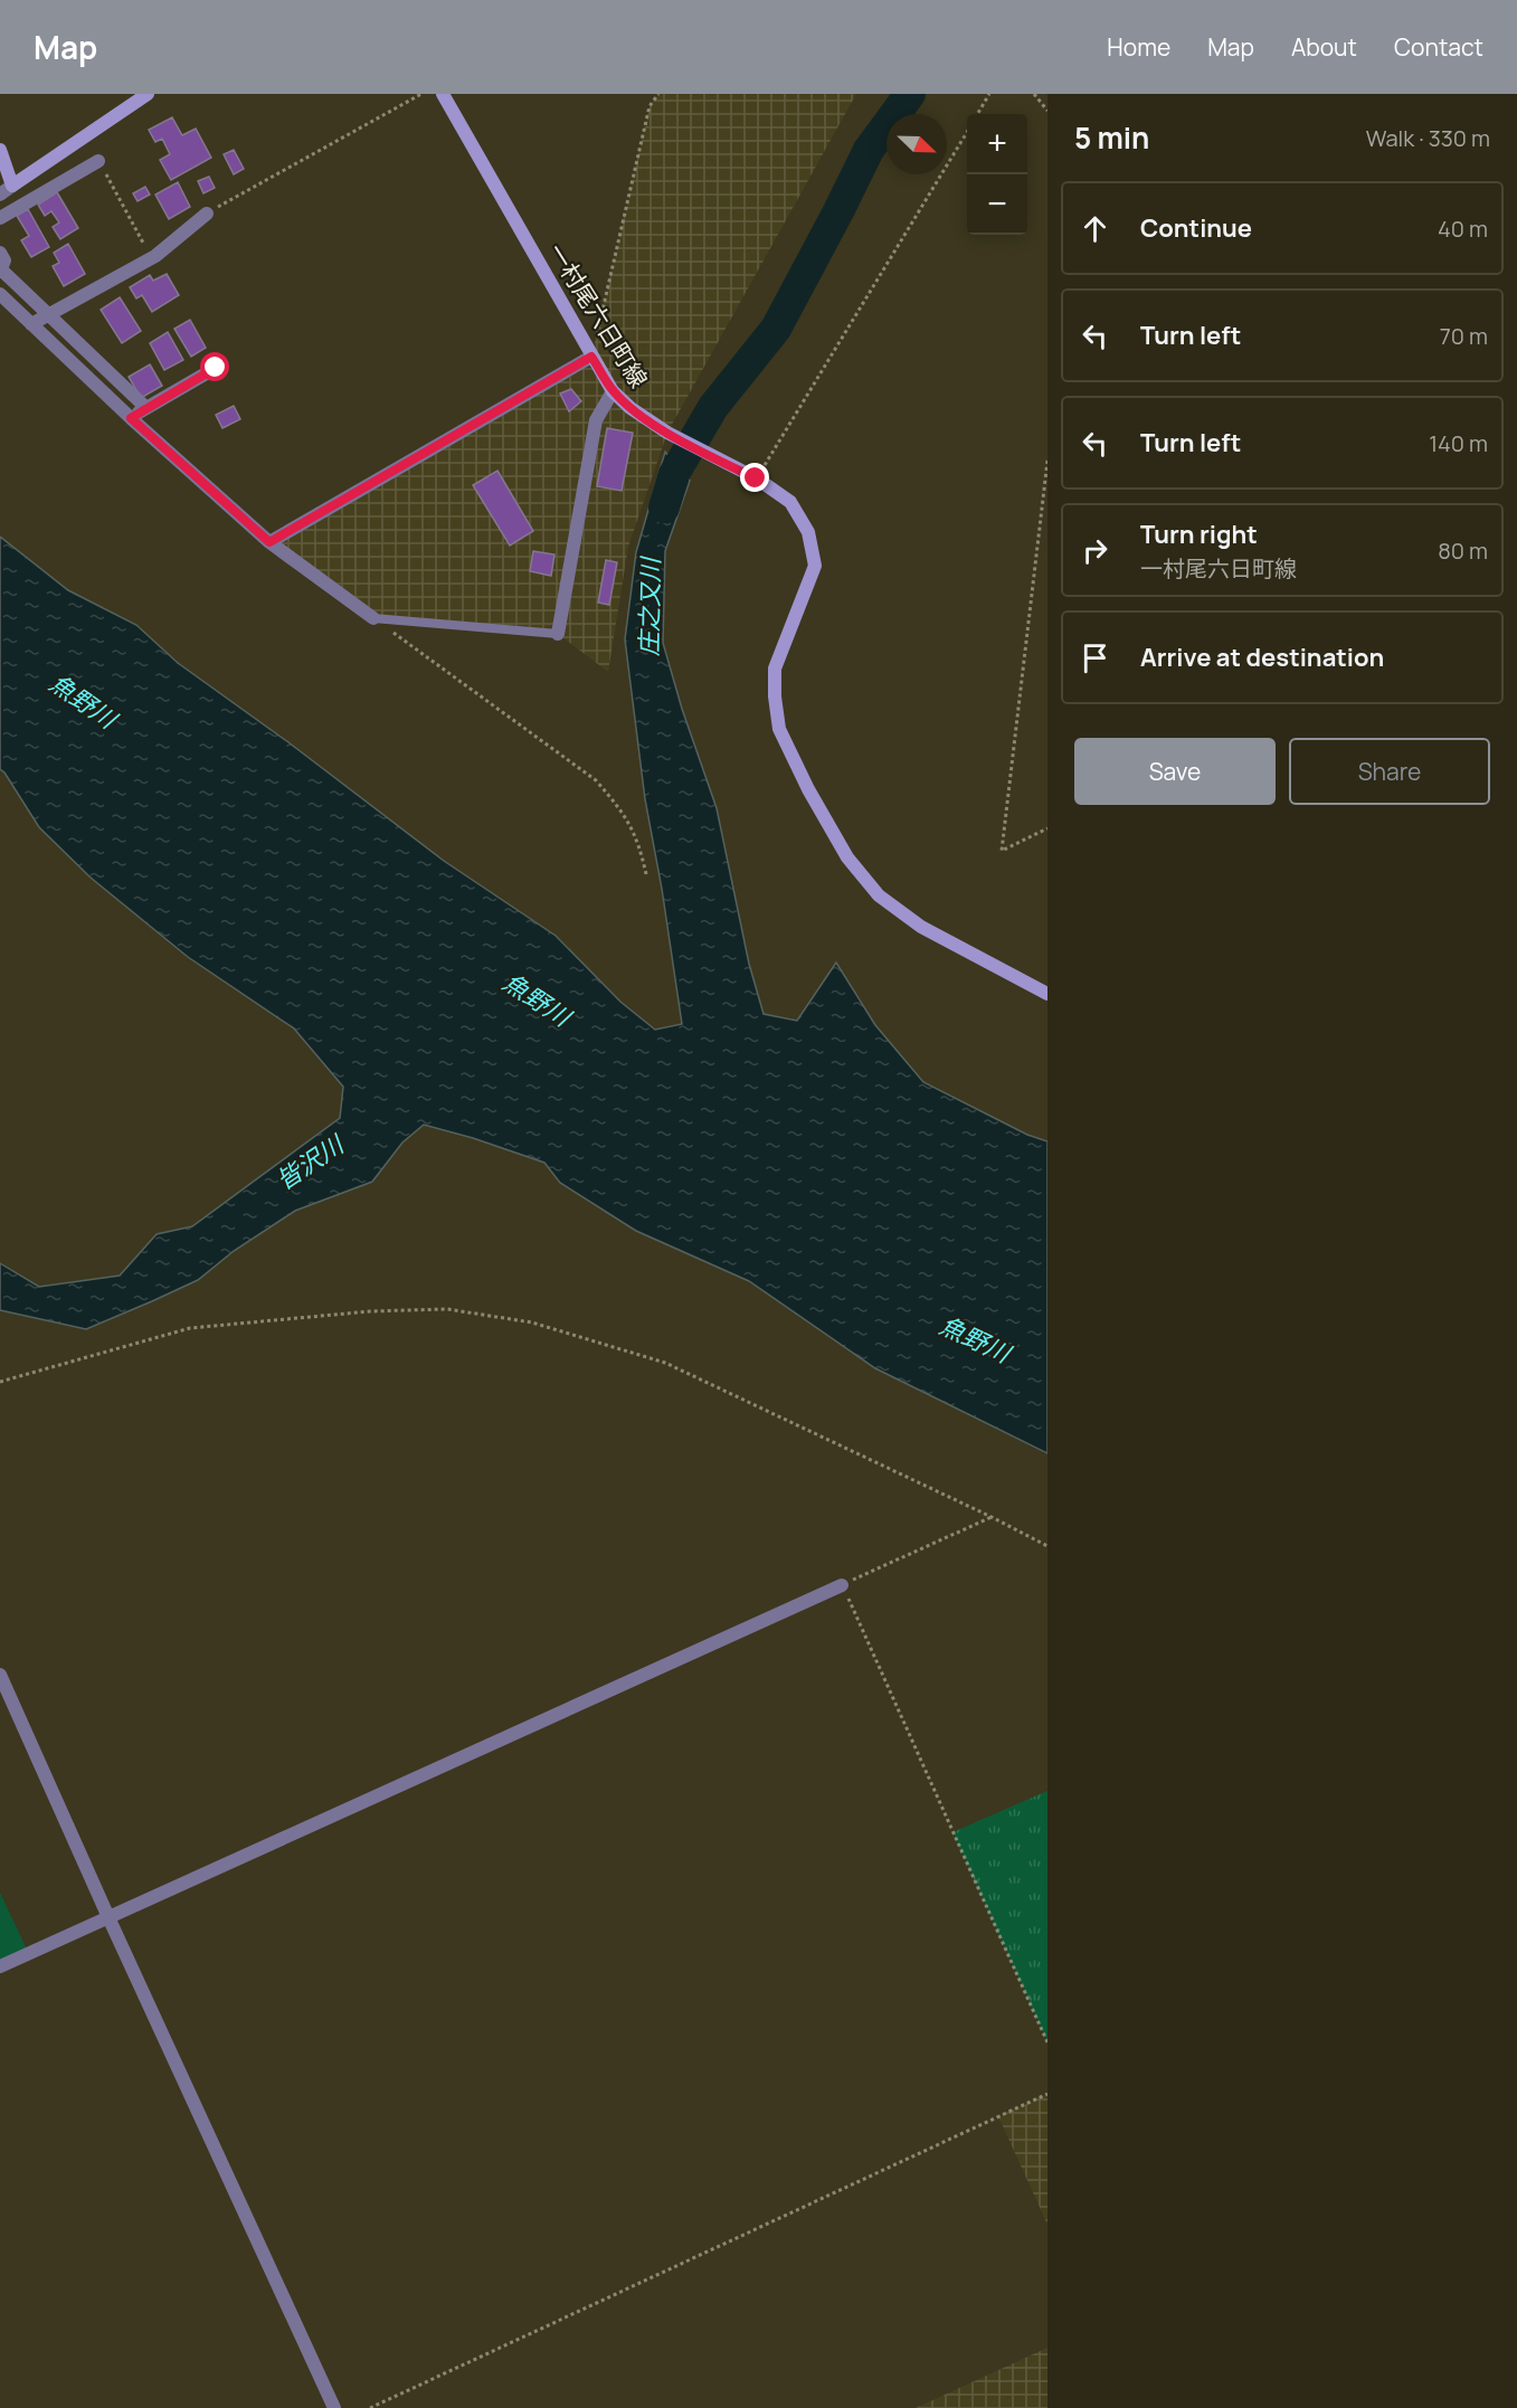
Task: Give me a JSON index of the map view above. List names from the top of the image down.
{
  "streets": {
    "main road": ["一村尾六日町線"]
  },
  "water": ["庄之又川", "魚野川", "皆沢川"],
  "north": "bottom right",
  "page": {
    "header": "Map",
    "nav": [
      "Home",
      "Map",
      "About",
      "Contact"
    ],
    "heading": ["5 min", "Walk · 330 m"],
    "map_buttons": ["+", "−"],
    "list": [
      ["Continue", "40 m"],
      ["Turn left", "70 m"],
      ["Turn left", "140 m"],
      ["Turn right", "一村尾六日町線", "80 m"],
      "Arrive at destination"
    ],
    "buttons": ["Save", "Share"]
  }
}
